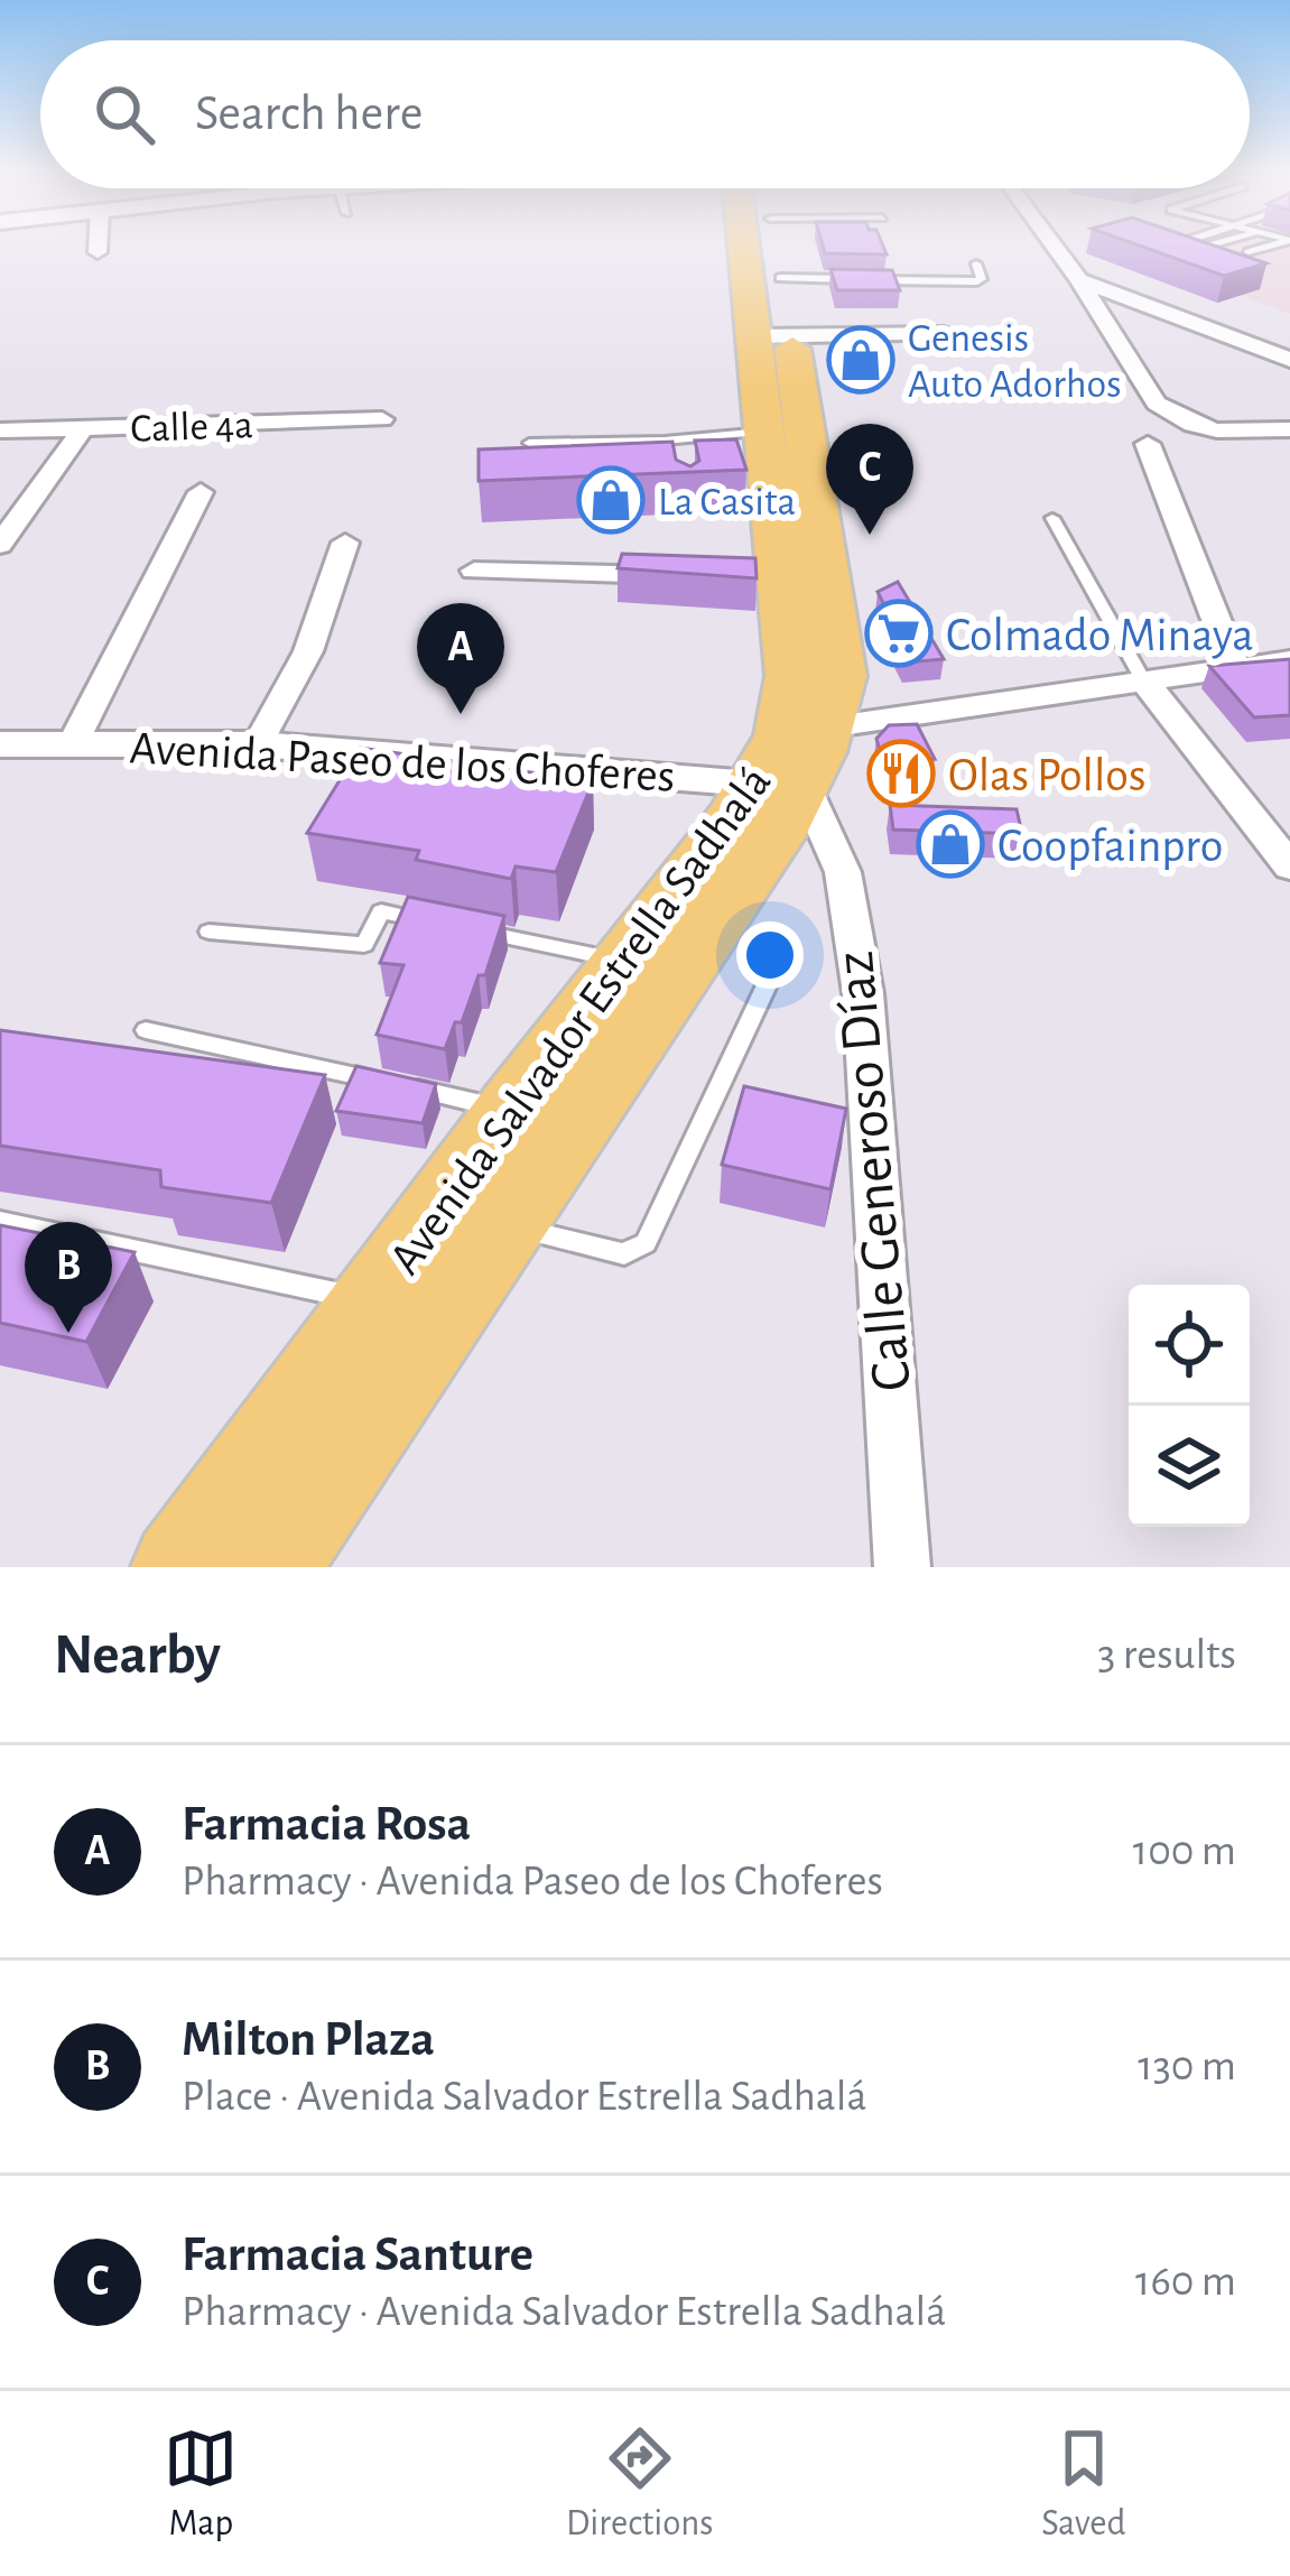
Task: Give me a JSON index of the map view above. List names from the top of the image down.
{
  "streets": {
    "highway": ["Avenida Salvador Estrella Sadhalá"],
    "street": ["Calle 4a", "Avenida Paseo de los Choferes", "Calle Generoso Díaz"]
  },
  "crossings": [
    ["Avenida Paseo de los Choferes", "Avenida Salvador Estrella Sadhalá"],
    ["Avenida Paseo de los Choferes", "Calle Generoso Díaz"],
    ["Avenida Salvador Estrella Sadhalá", "Calle Generoso Díaz"]
  ],
  "places": {
    "shop": ["Genesis Auto Adorhos", "La Casita", "Coopfainpro"],
    "supermarket": ["Colmado Minaya"],
    "restaurant": ["Olas Pollos"]
  },
  "page": {
    "search": "Search here",
    "pins": ["C", "A", "B"],
    "heading": ["Nearby", "3 results"],
    "list": [
      {
        "mark": "A",
        "name": "Farmacia Rosa",
        "note": "Pharmacy · Avenida Paseo de los Choferes",
        "value": "100 m"
      },
      {
        "mark": "B",
        "name": "Milton Plaza",
        "note": "Place · Avenida Salvador Estrella Sadhalá",
        "value": "130 m"
      },
      {
        "mark": "C",
        "name": "Farmacia Santure",
        "note": "Pharmacy · Avenida Salvador Estrella Sadhalá",
        "value": "160 m"
      }
    ],
    "nav": ["Map", "Directions", "Saved"]
  }
}
